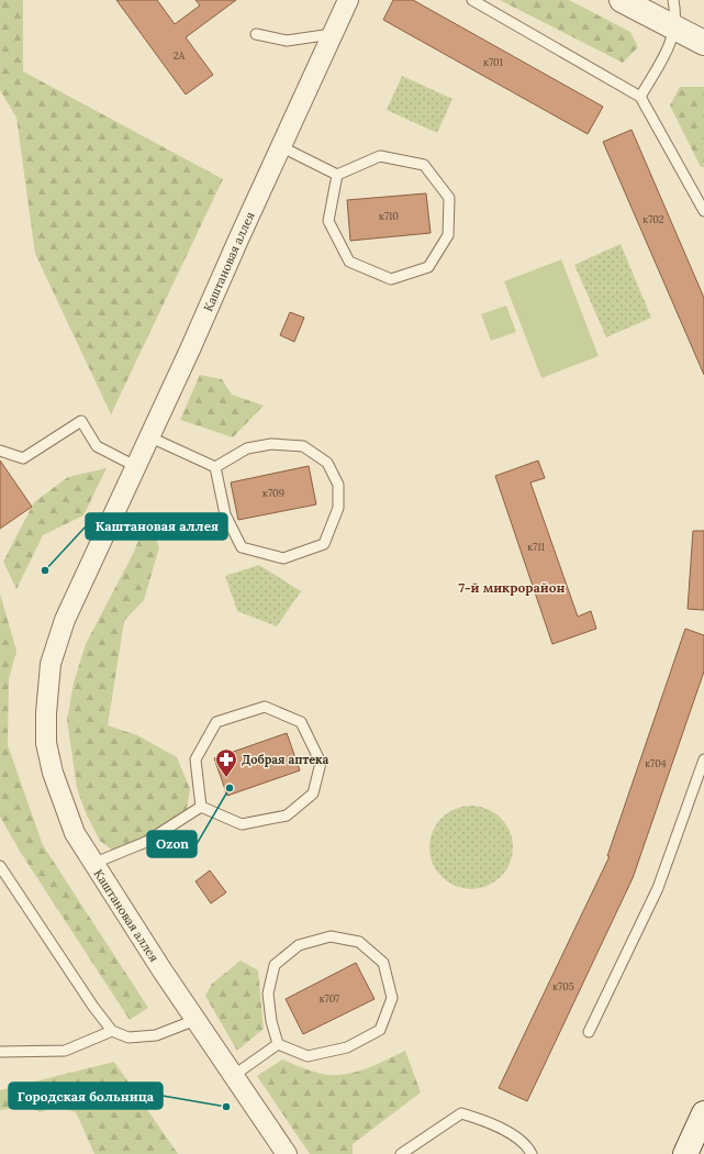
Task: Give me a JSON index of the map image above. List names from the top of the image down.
{
  "streets": {
    "street": ["Каштановая аллея"]
  },
  "districts": ["7-й микрорайон"],
  "places": {
    "other": ["Каштановая аллея", "Ozon", "Городская больница"],
    "pharmacy": ["Добрая аптека"]
  },
  "house_numbers": [
    "2А",
    "к701",
    "к710",
    "к702",
    "к709",
    "к711",
    "к704",
    "к705",
    "к707"
  ]
}
